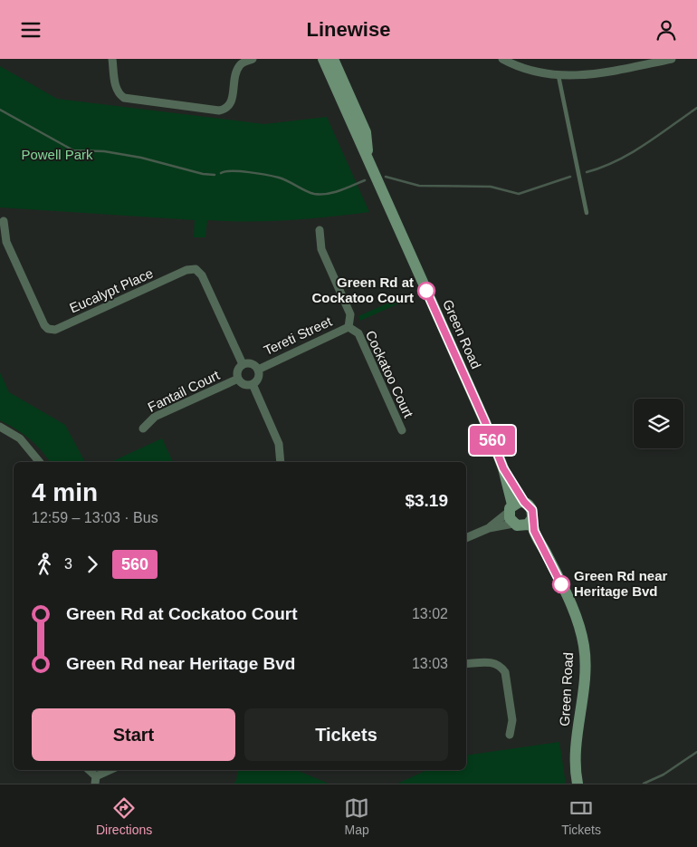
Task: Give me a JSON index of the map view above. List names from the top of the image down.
{
  "streets": {
    "street": [
      "Eucalypt Place",
      "Green Road",
      "Tereti Street",
      "Cockatoo Court",
      "Fantail Court"
    ]
  },
  "crossings": [
    ["Eucalypt Place", "Tereti Street"],
    ["Eucalypt Place", "Fantail Court"],
    ["Tereti Street", "Cockatoo Court"],
    ["Tereti Street", "Fantail Court"]
  ],
  "parks": ["Powell Park"],
  "places": ["Green Rd at Cockatoo Court", "Green Rd near Heritage Bvd"],
  "lines": ["bus line 560"],
  "page": {
    "header": "Linewise",
    "on_map": "560",
    "heading": ["4 min", "12:59 – 13:03 · Bus", "$3.19"],
    "legs": ["3", "560"],
    "list": [
      {
        "name": "Green Rd at Cockatoo Court",
        "value": "13:02"
      },
      {
        "name": "Green Rd near Heritage Bvd",
        "value": "13:03"
      }
    ],
    "buttons": ["Start", "Tickets"],
    "tabs": ["Directions", "Map", "Tickets"]
  }
}
